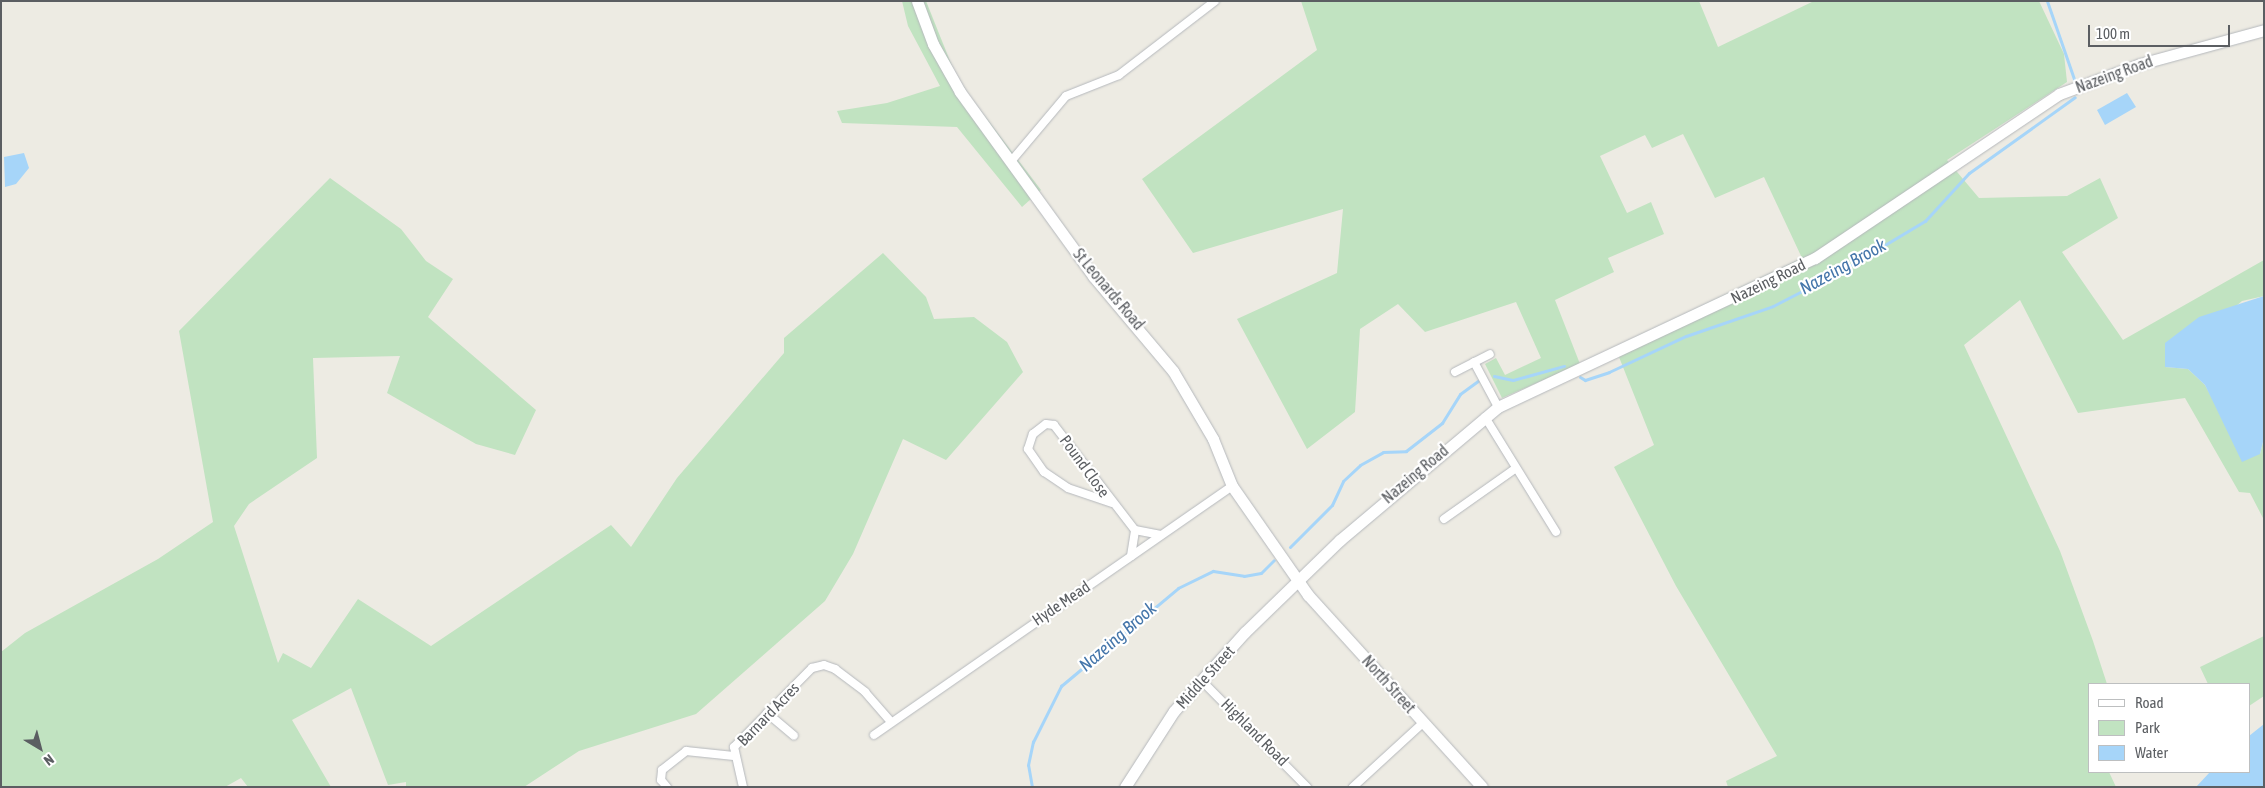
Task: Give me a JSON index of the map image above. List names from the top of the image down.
{
  "streets": {
    "main road": [
      "Nazeing Road",
      "St Leonards Road",
      "Middle Street",
      "North Street"
    ],
    "street": [
      "Pound Close",
      "Hyde Mead",
      "Barnard Acres",
      "Highland Road"
    ]
  },
  "crossings": [
    ["Nazeing Road", "St Leonards Road"],
    ["Nazeing Road", "Middle Street"],
    ["Nazeing Road", "North Street"],
    ["St Leonards Road", "Hyde Mead"],
    ["St Leonards Road", "Middle Street"],
    ["St Leonards Road", "North Street"],
    ["Hyde Mead", "Barnard Acres"],
    ["Middle Street", "North Street"],
    ["Middle Street", "Highland Road"]
  ],
  "water": ["Nazeing Brook"],
  "legend": ["Road", "Park", "Water"],
  "scale_bar": "100 m",
  "north": "bottom right"
}
